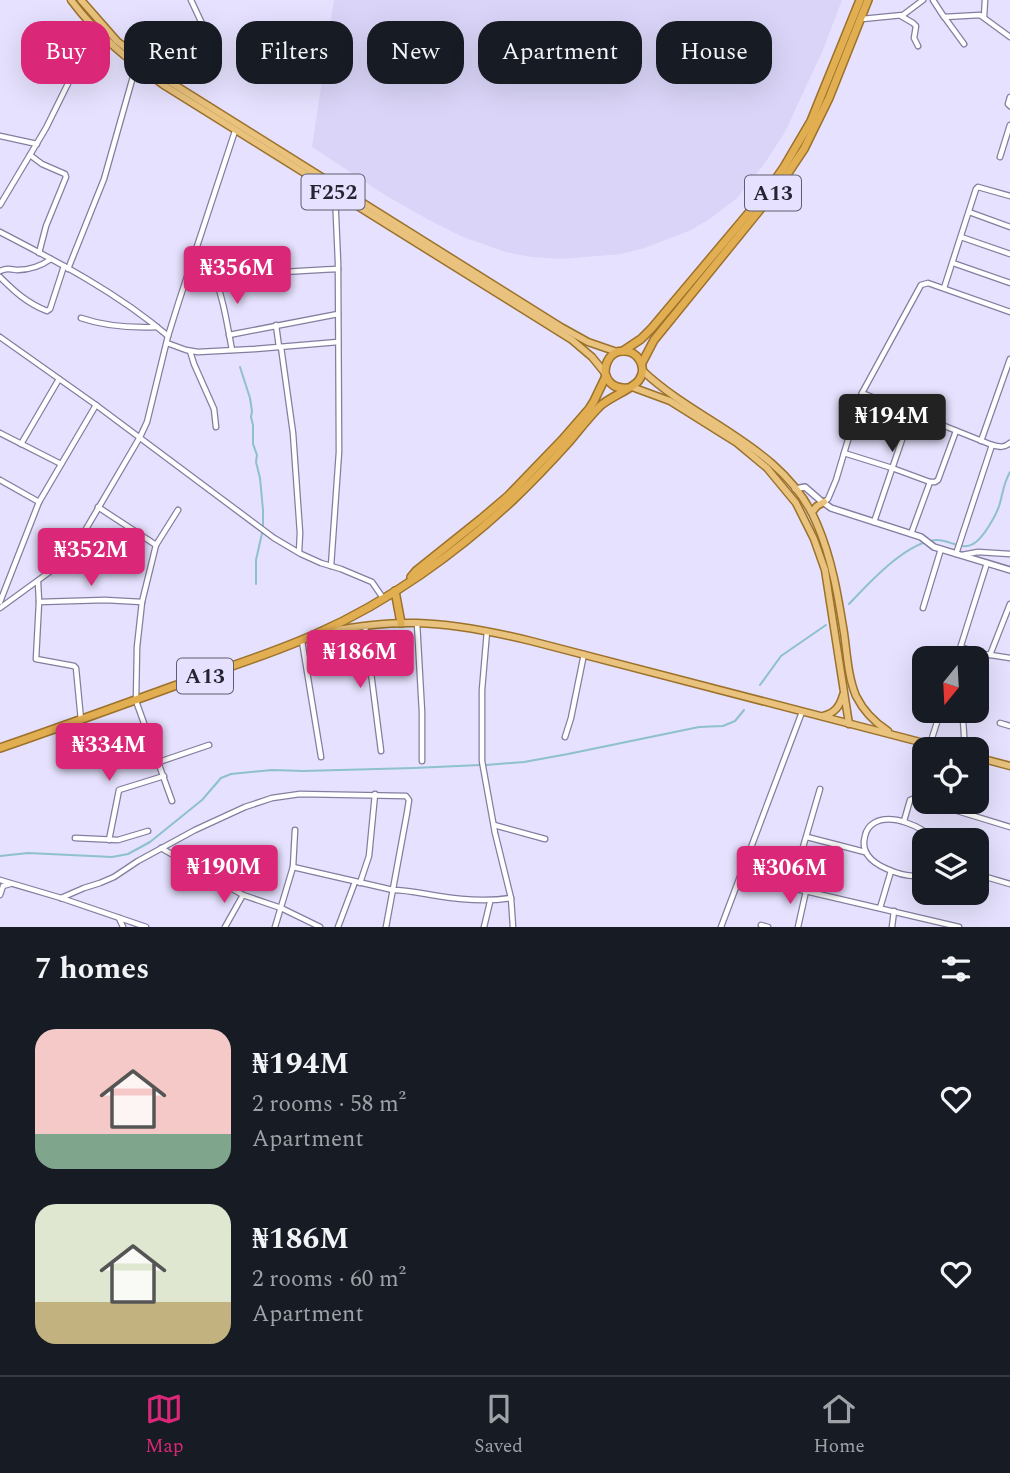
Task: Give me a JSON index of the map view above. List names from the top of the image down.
{
  "streets": {
    "highway": ["A13"],
    "main road": ["F252"]
  },
  "crossings": [
    ["F252", "A13"]
  ],
  "north": "bottom",
  "page": {
    "chip": [
      "Buy",
      "Rent",
      "Filters",
      "New",
      "Apartment",
      "House"
    ],
    "price": [
      "₦356M",
      "₦194M",
      "₦352M",
      "₦186M",
      "₦334M",
      "₦190M",
      "₦306M"
    ],
    "heading": "7 homes",
    "list": [
      {
        "name": "₦194M",
        "note": "2 rooms · 58 m² · Apartment"
      },
      {
        "name": "₦186M",
        "note": "2 rooms · 60 m² · Apartment"
      }
    ],
    "tabs": ["Map", "Saved", "Home"]
  }
}
